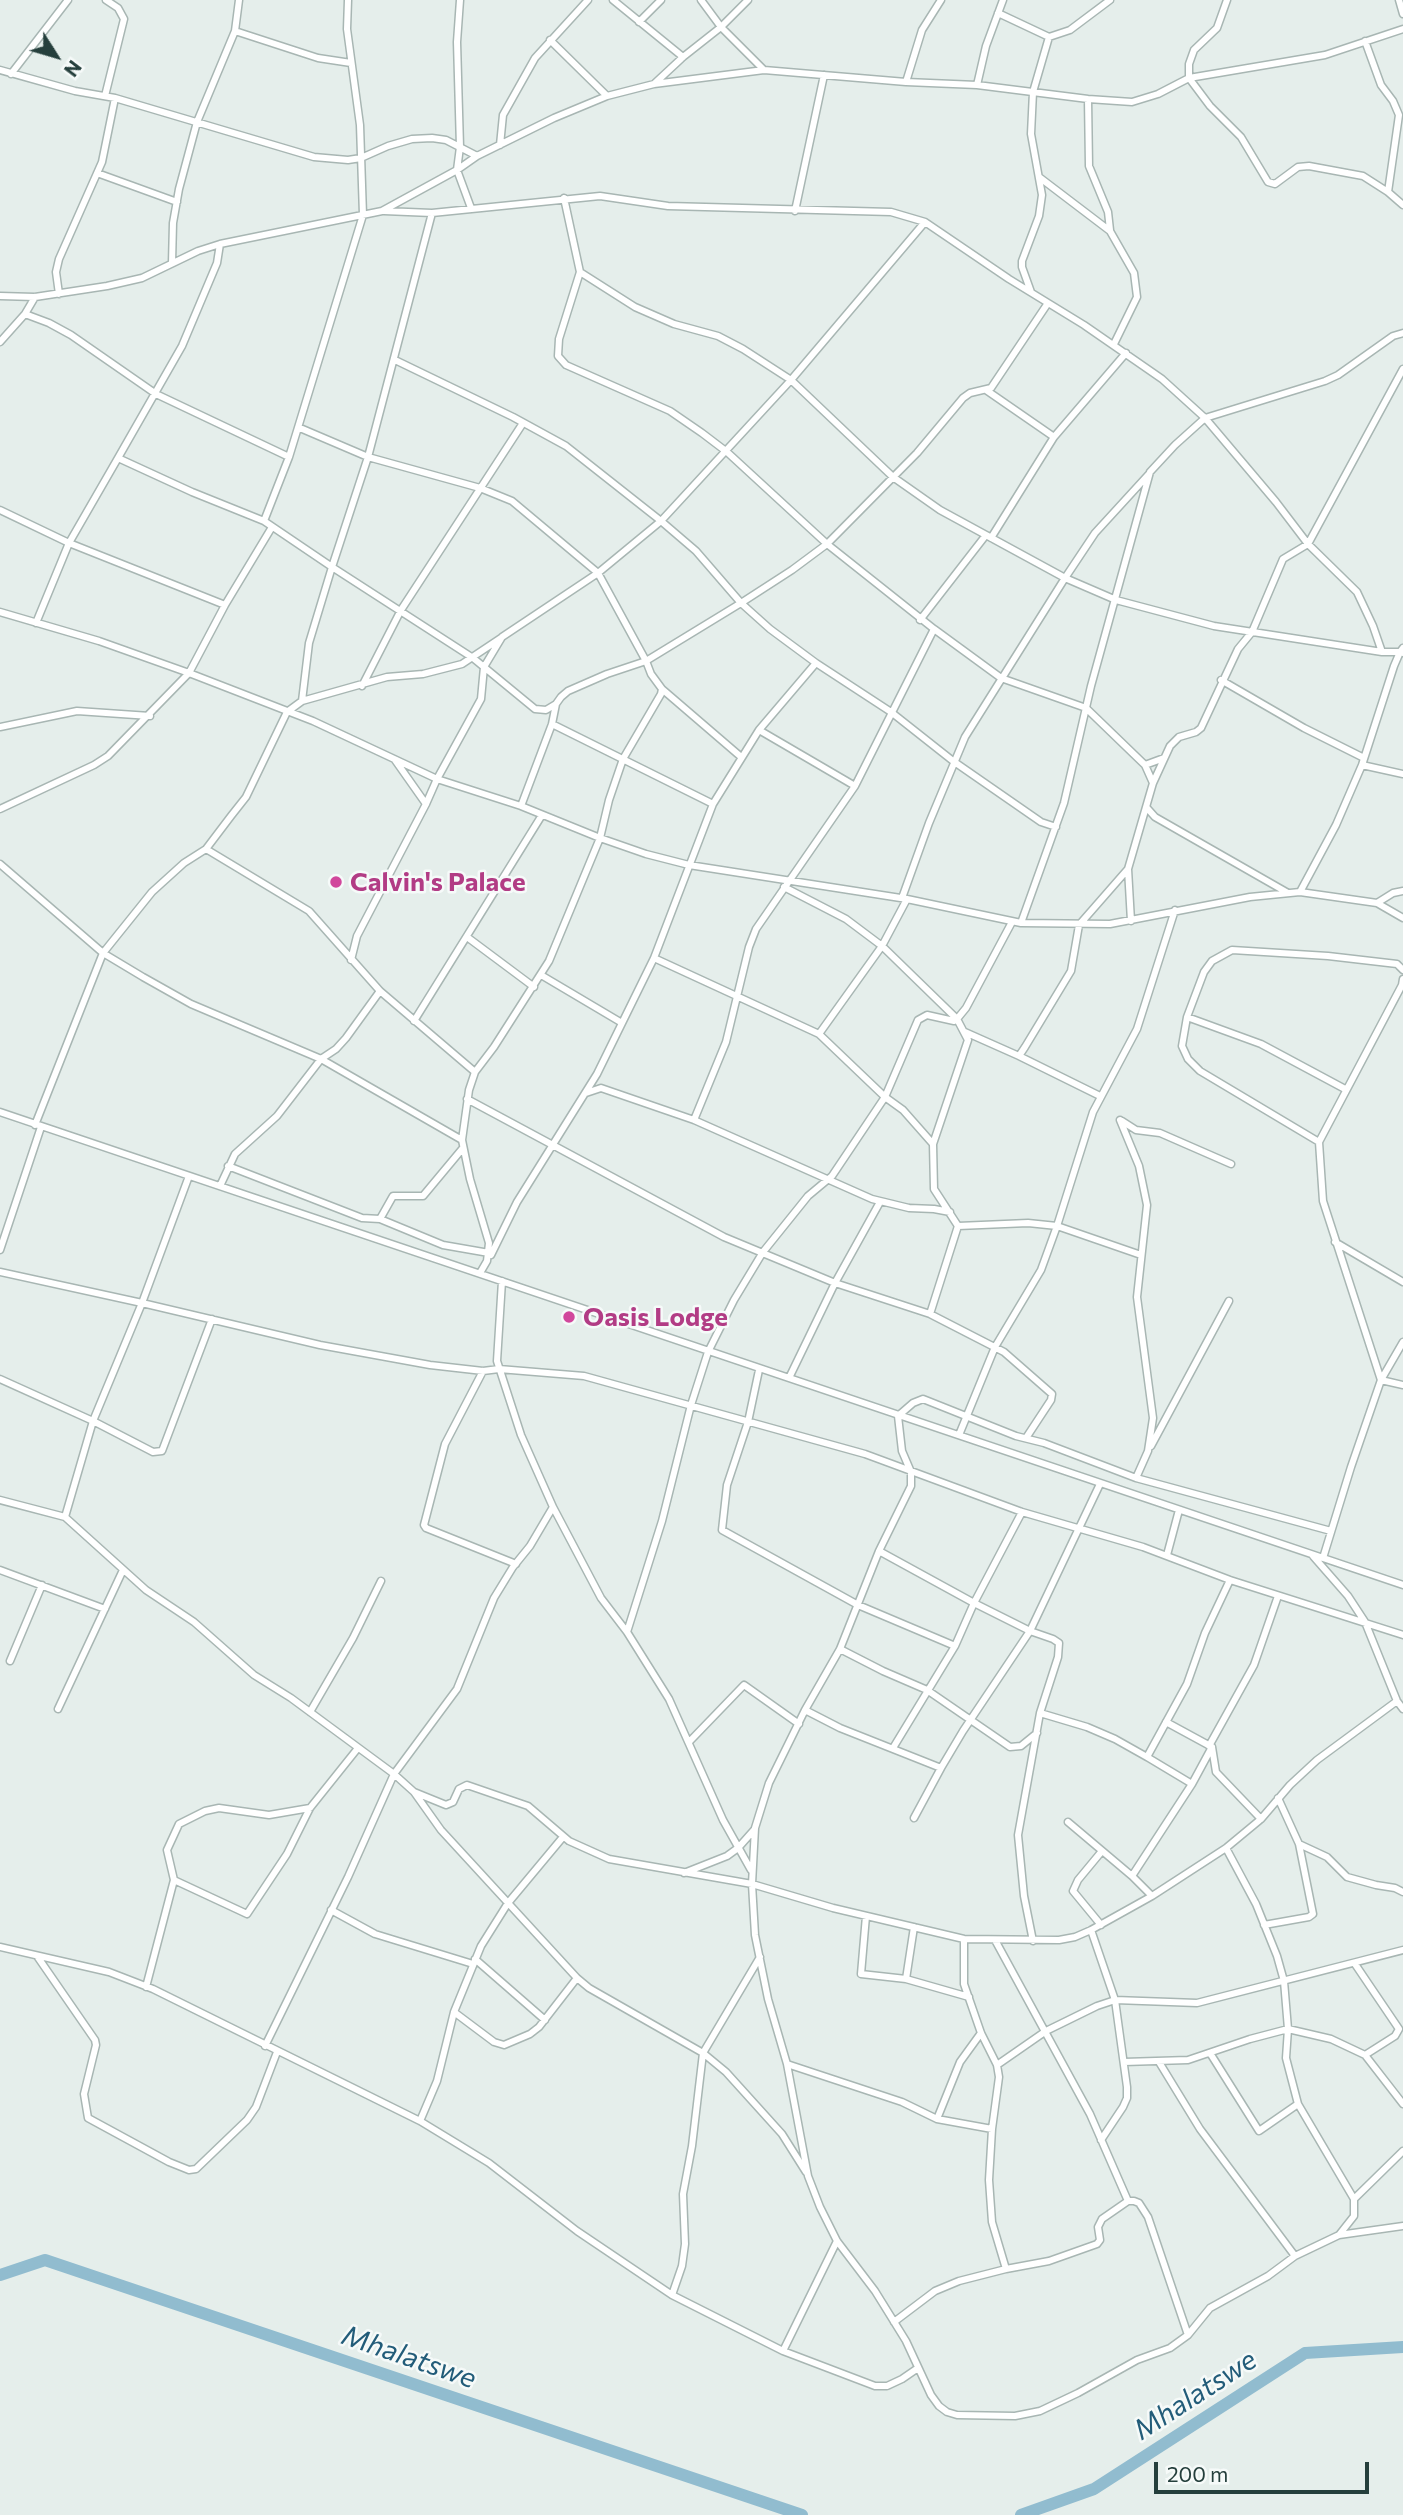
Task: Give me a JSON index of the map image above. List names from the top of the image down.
{
  "water": ["Mhalatswe"],
  "places": ["Calvin's Palace", "Oasis Lodge"],
  "scale_bar": "200 m",
  "north": "bottom right"
}
